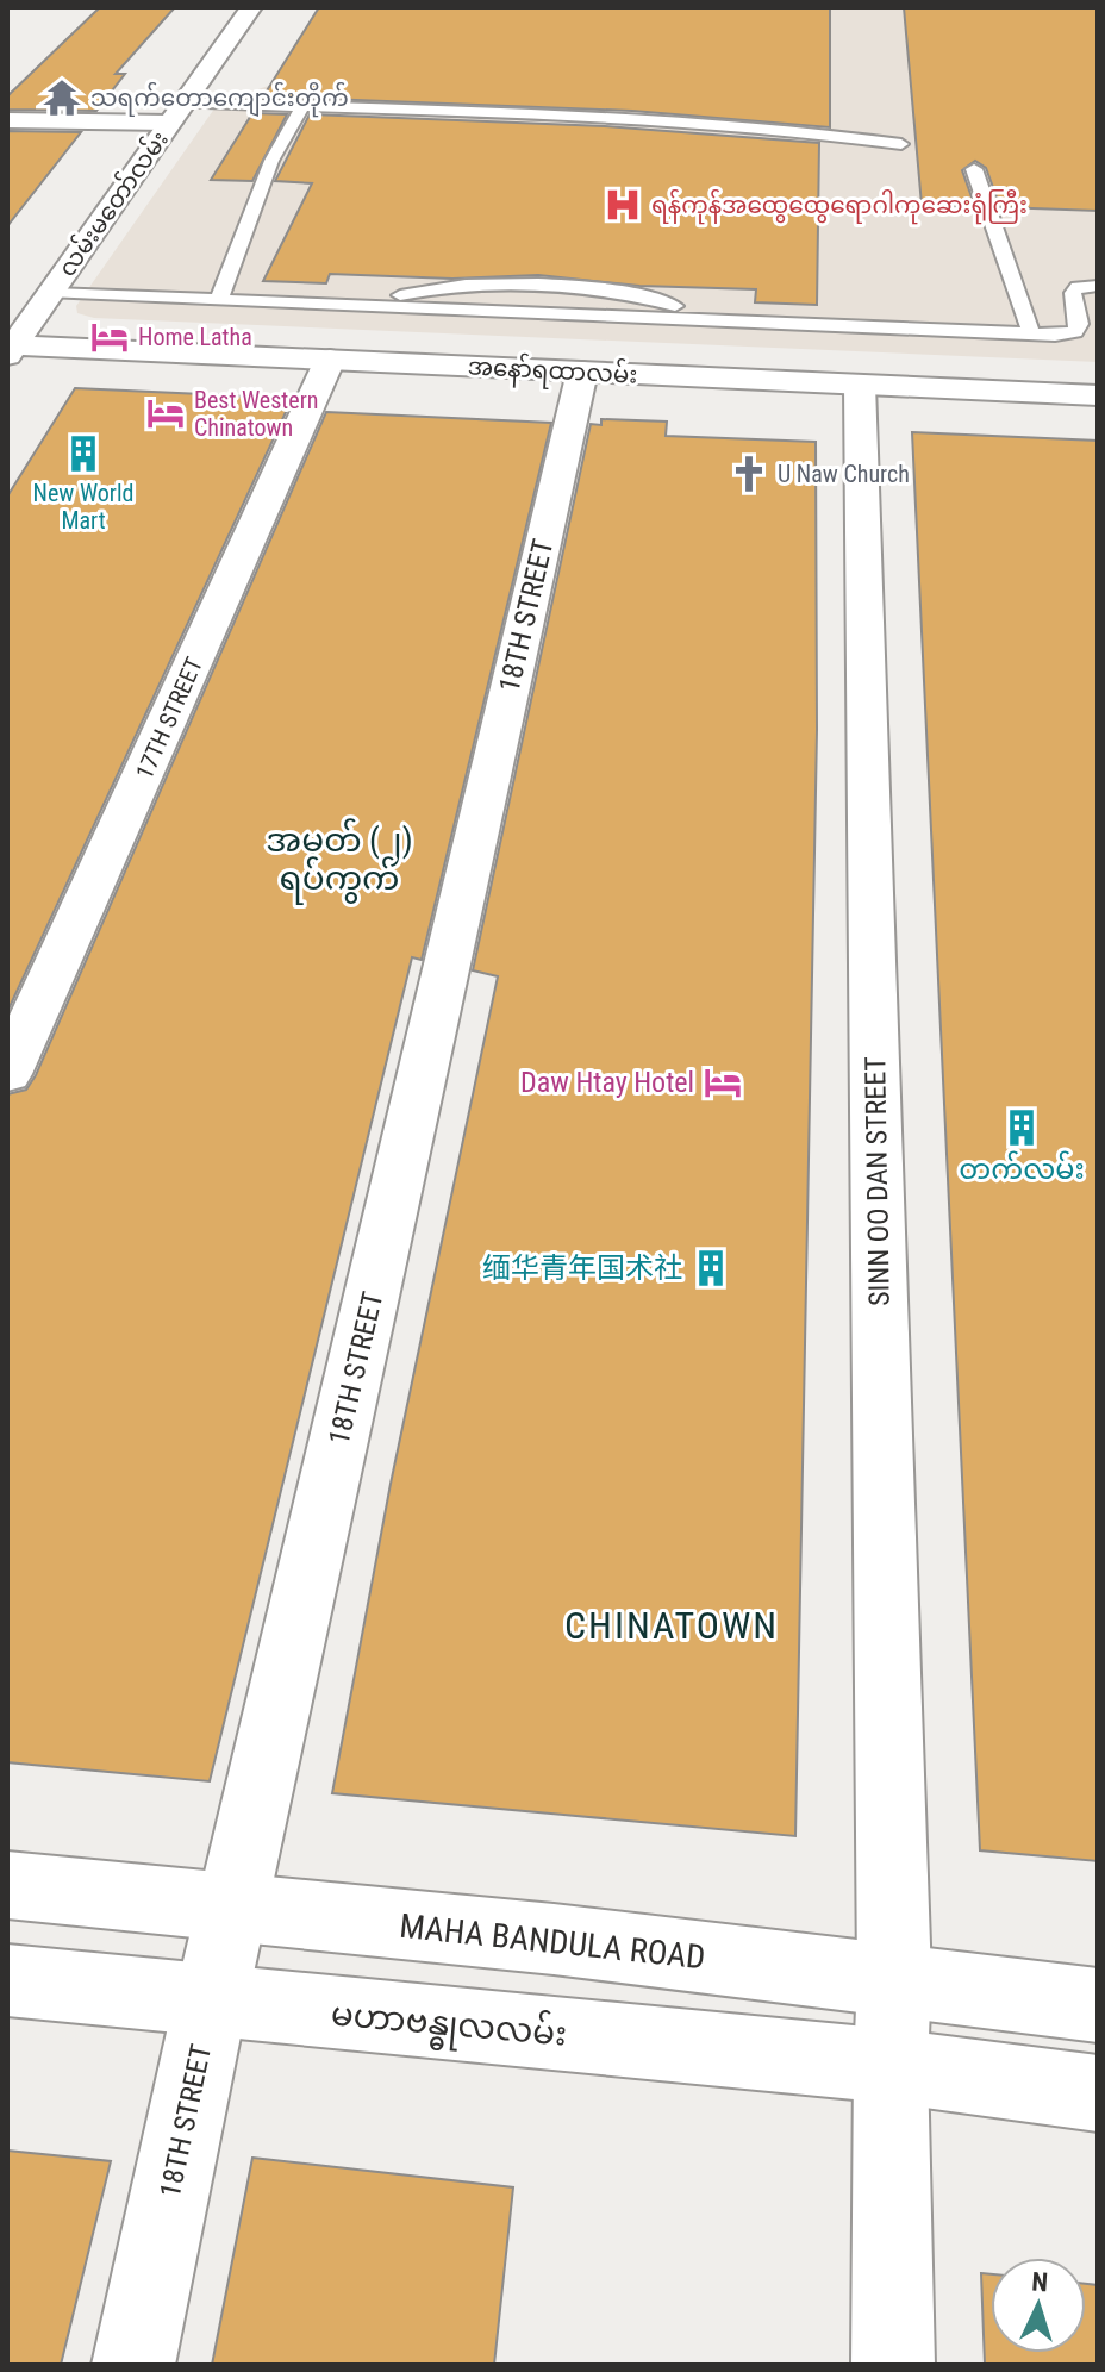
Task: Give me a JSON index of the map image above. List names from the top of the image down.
{
  "streets": {
    "street": [
      "လမ်းမတော်လမ်း",
      "အနော်ရထာလမ်း",
      "18TH STREET",
      "17TH STREET",
      "SINN OO DAN STREET",
      "MAHA BANDULA ROAD",
      "မဟာဗန္ဓုလလမ်း"
    ]
  },
  "crossings": [
    ["လမ်းမတော်လမ်း", "အနော်ရထာလမ်း"],
    ["အနော်ရထာလမ်း", "18TH STREET"],
    ["အနော်ရထာလမ်း", "17TH STREET"],
    ["အနော်ရထာလမ်း", "SINN OO DAN STREET"],
    ["18TH STREET", "MAHA BANDULA ROAD"],
    ["18TH STREET", "မဟာဗန္ဓုလလမ်း"],
    ["SINN OO DAN STREET", "MAHA BANDULA ROAD"]
  ],
  "districts": ["အမှတ် (၂) ရပ်ကွက်", "CHINATOWN"],
  "places": {
    "temple": ["သရက်တောကျောင်းတိုက်"],
    "hospital": ["ရန်ကုန်အထွေထွေရောဂါကုဆေးရုံကြီး"],
    "hotel": ["Home Latha", "Best Western Chinatown", "Daw Htay Hotel"],
    "building": ["New World Mart", "တက်လမ်း", "缅华青年国术社"],
    "church": ["U Naw Church"]
  },
  "north": "top"
}
